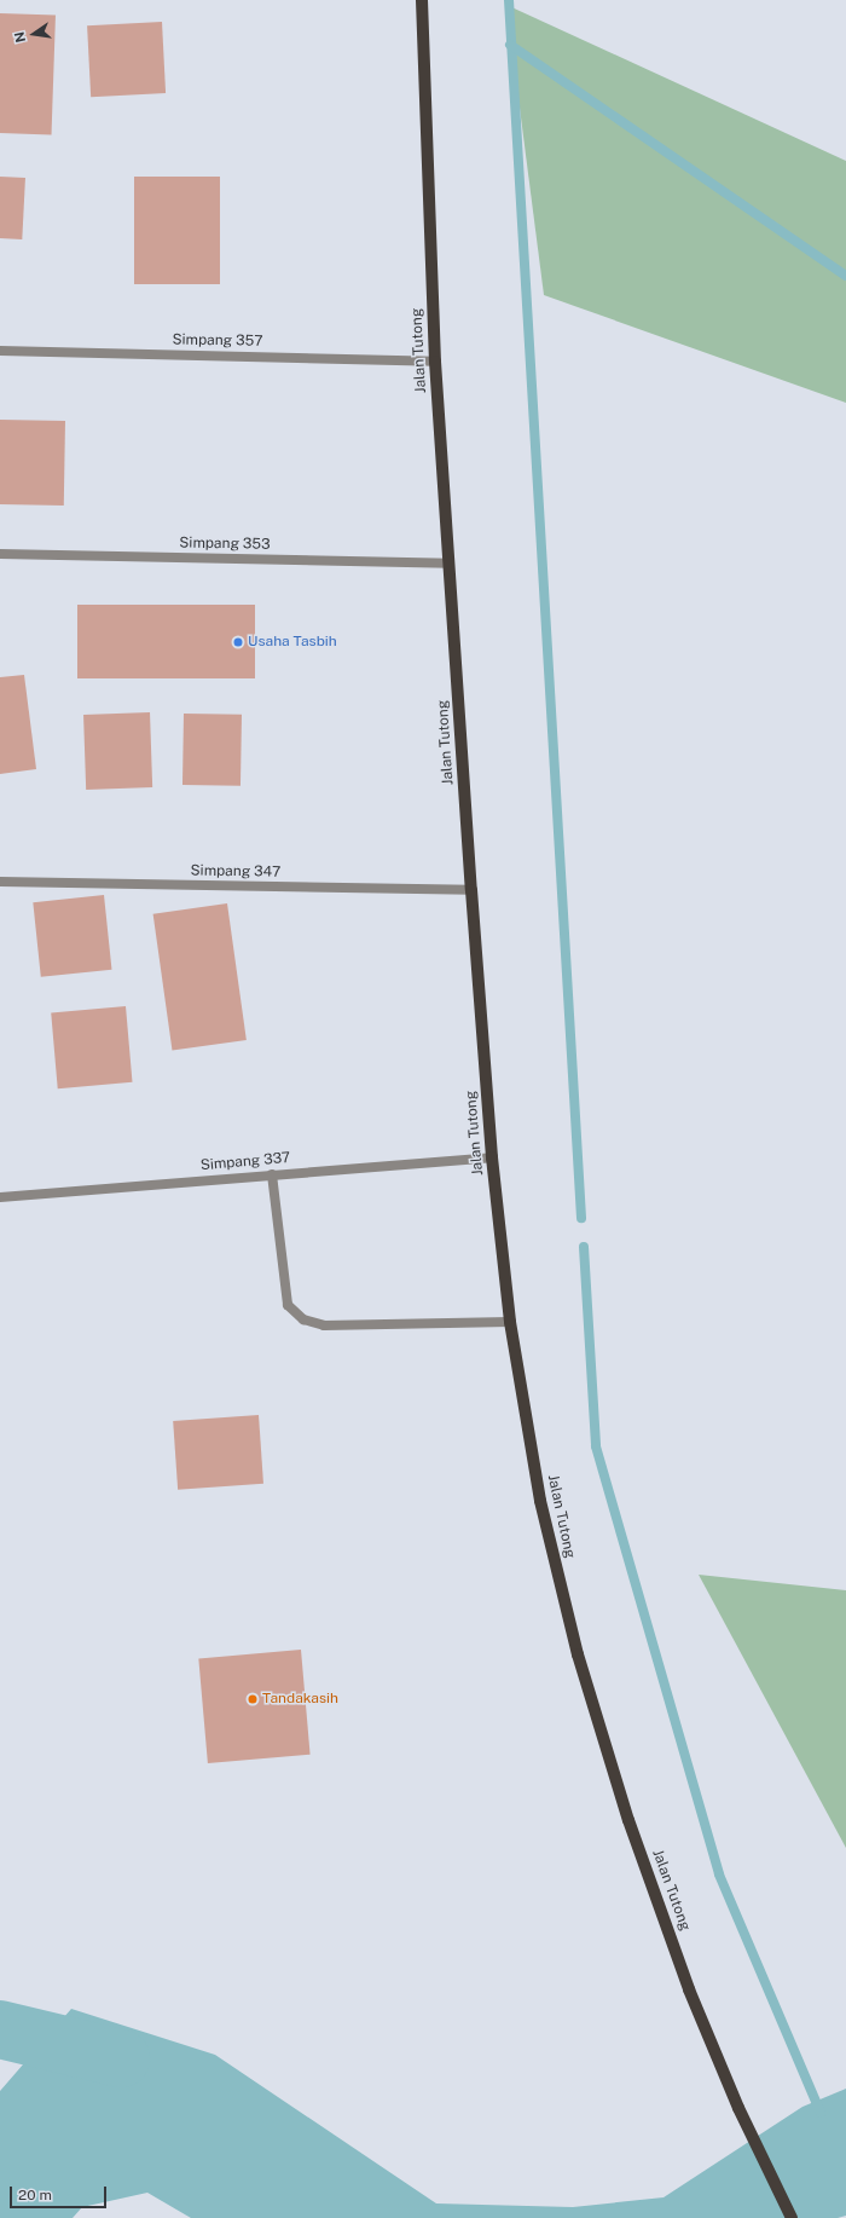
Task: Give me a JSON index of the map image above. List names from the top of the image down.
{
  "streets": {
    "main road": ["Jalan Tutong"],
    "street": [
      "Simpang 357",
      "Simpang 353",
      "Simpang 347",
      "Simpang 337"
    ]
  },
  "crossings": [
    ["Simpang 357", "Jalan Tutong"],
    ["Jalan Tutong", "Simpang 353"],
    ["Jalan Tutong", "Simpang 347"],
    ["Jalan Tutong", "Simpang 337"]
  ],
  "places": ["Usaha Tasbih", "Tandakasih"],
  "scale_bar": "20 m",
  "north": "left"
}
